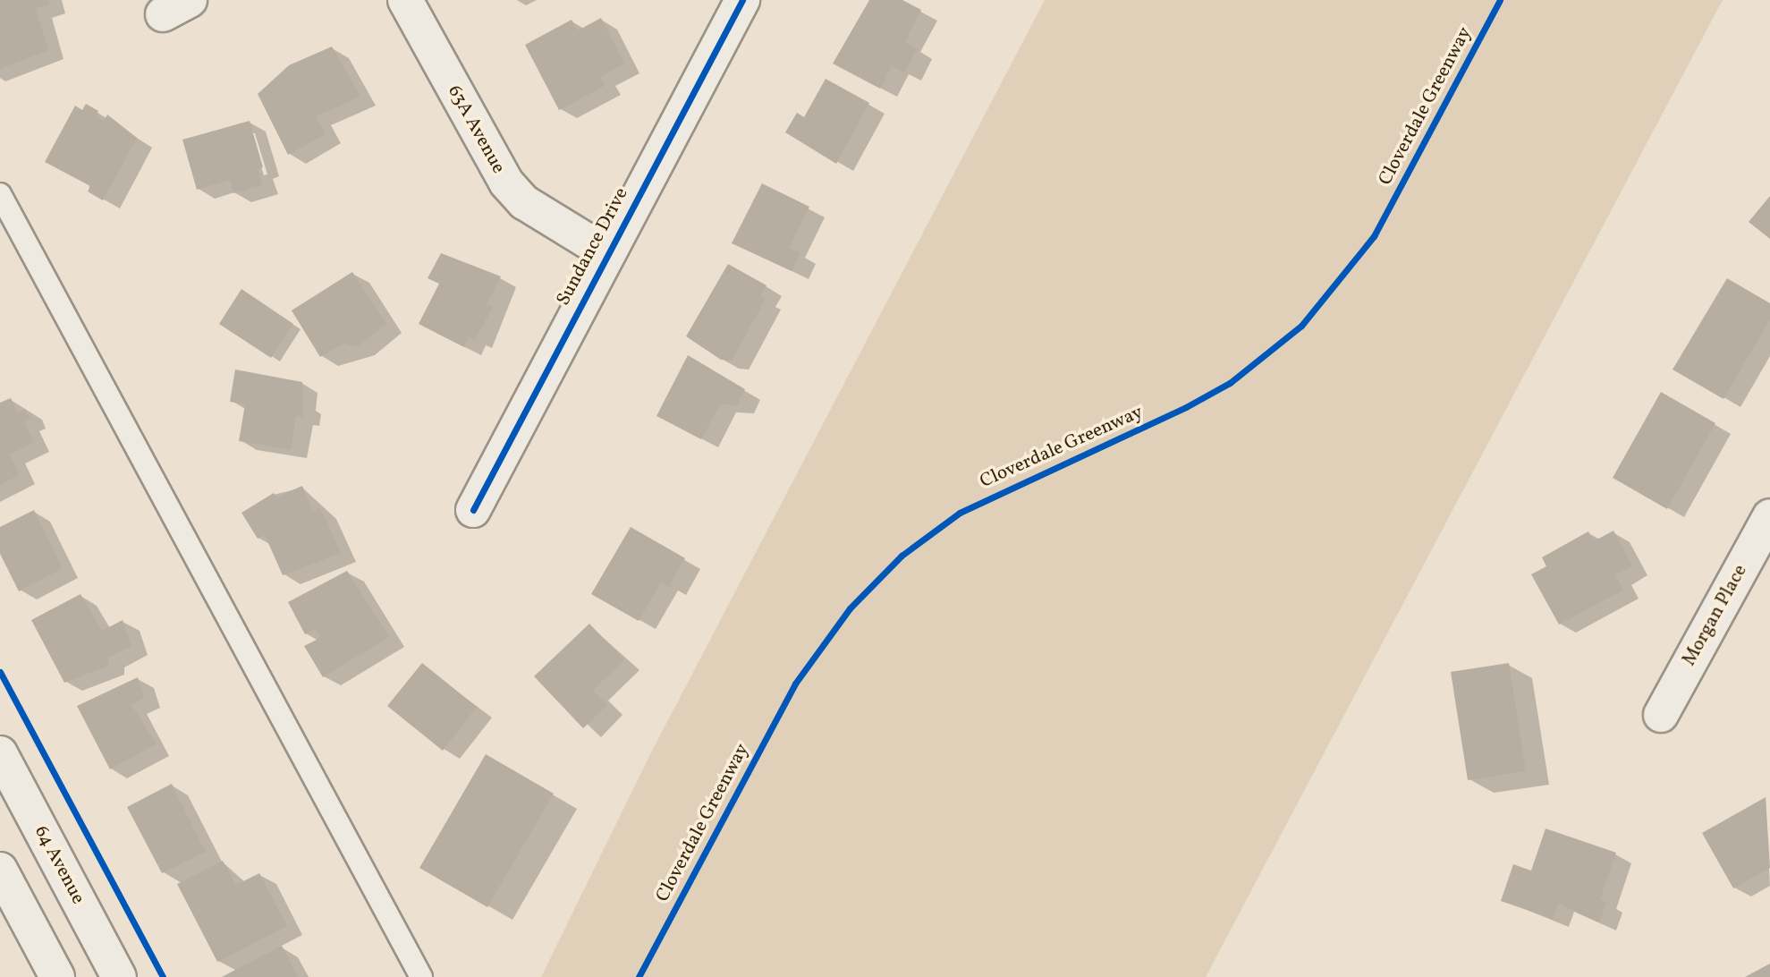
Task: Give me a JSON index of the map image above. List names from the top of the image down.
{
  "streets": {
    "street": [
      "63A Avenue",
      "Sundance Drive",
      "Morgan Place",
      "64 Avenue"
    ],
    "cycle path": ["Cloverdale Greenway"]
  },
  "crossings": [
    ["63A Avenue", "Sundance Drive"]
  ]
}
